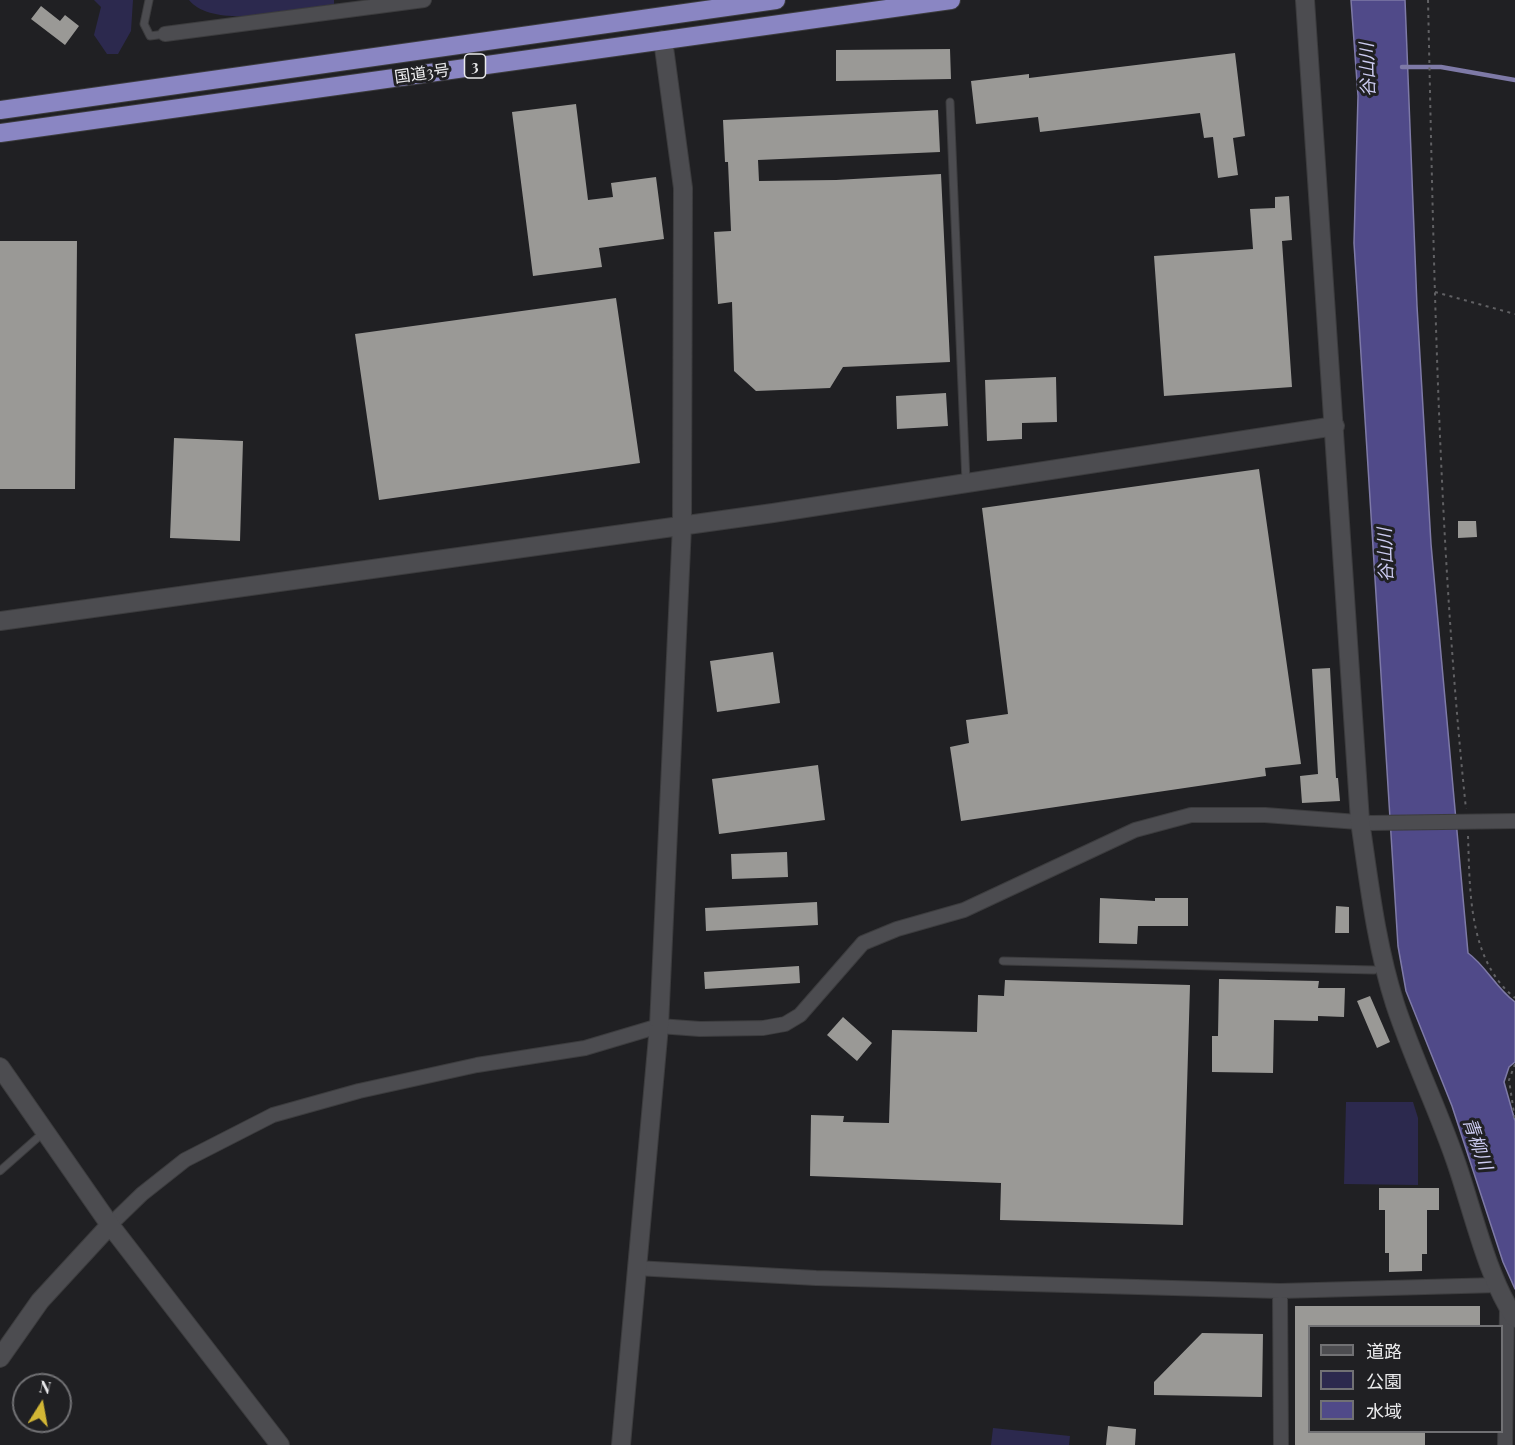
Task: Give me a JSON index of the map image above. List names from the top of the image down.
{
  "streets": {
    "highway": ["3", "国道3号"]
  },
  "water": ["谷山川", "青柳川"],
  "legend": ["道路", "公園", "水域"],
  "north": "top"
}
